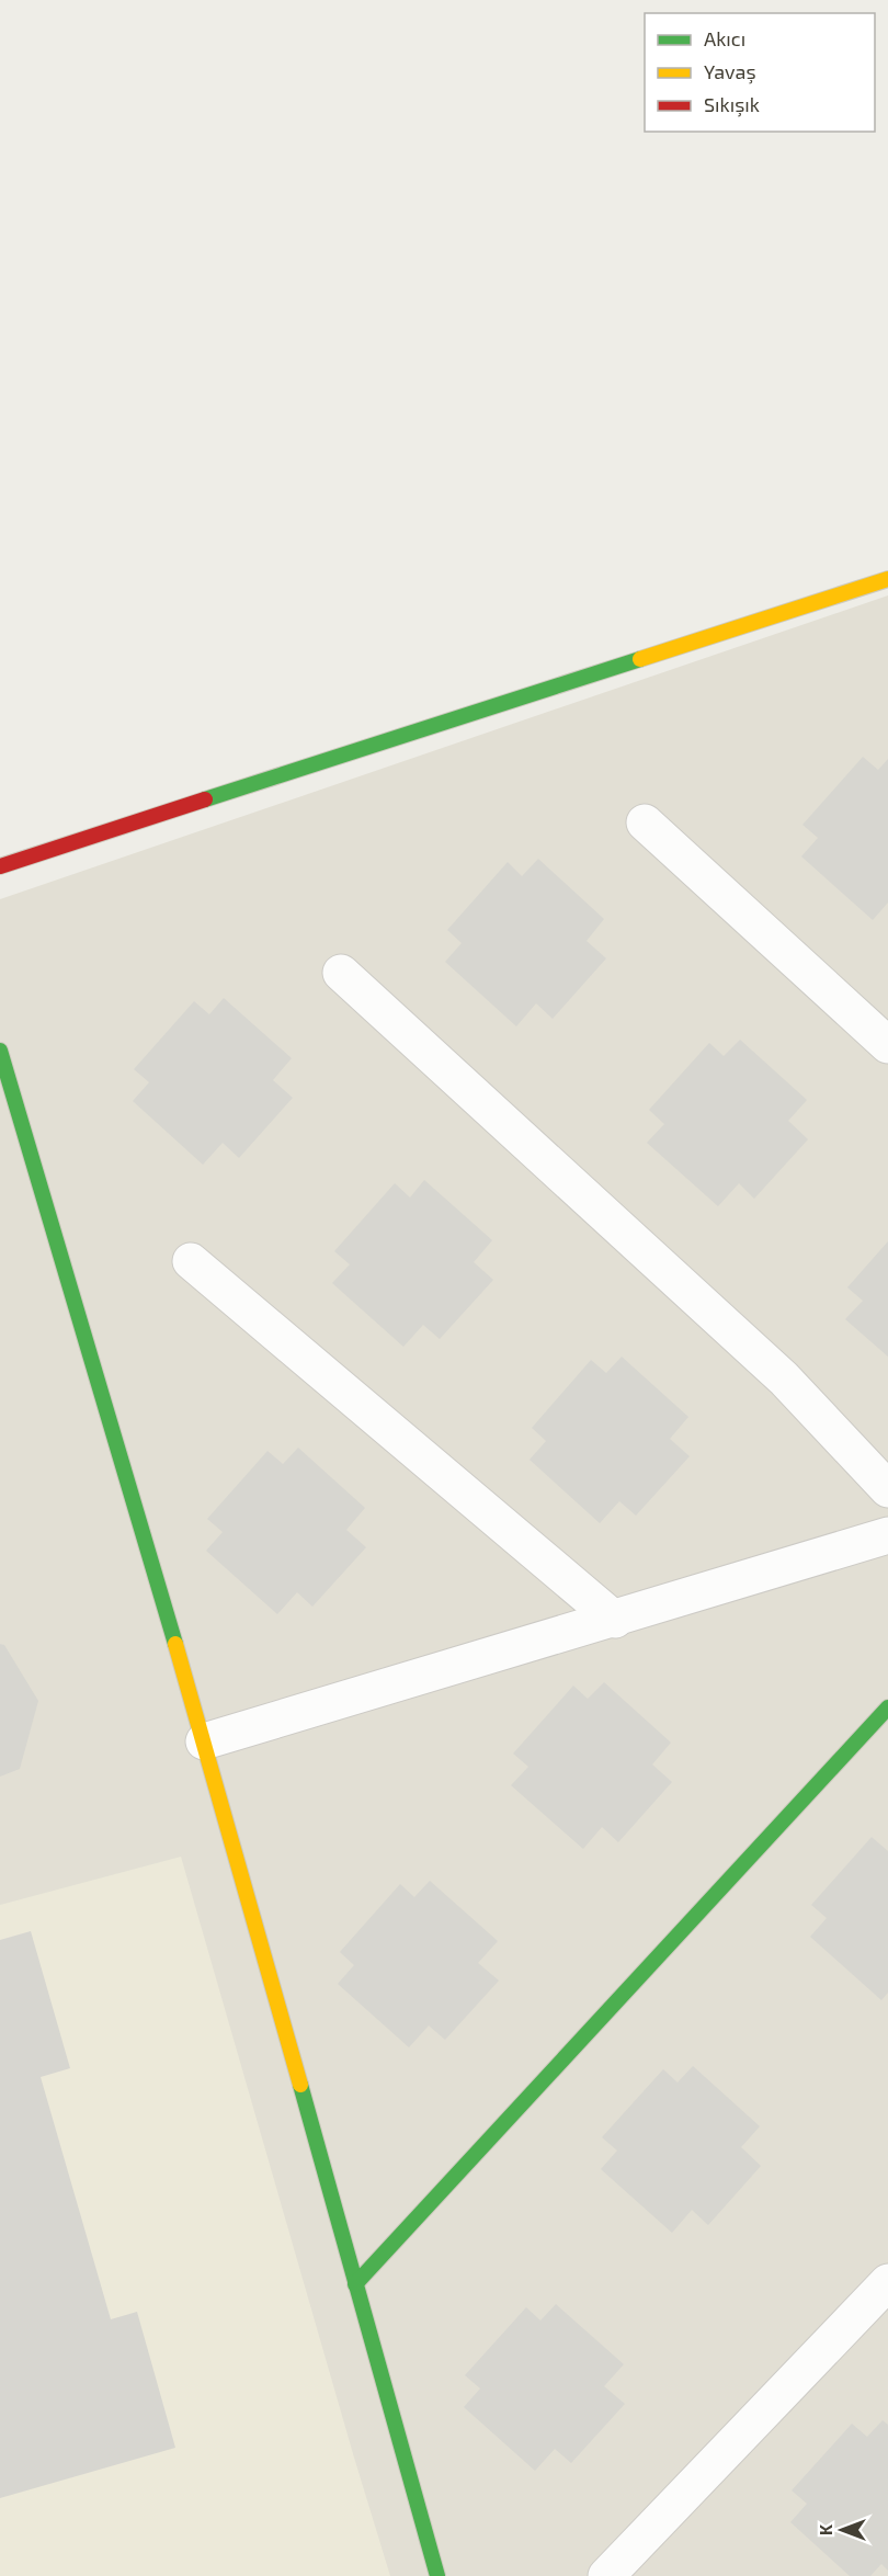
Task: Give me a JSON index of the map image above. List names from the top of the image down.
{
  "legend": ["Akıcı", "Yavaş", "Sıkışık"],
  "north": "left"
}
